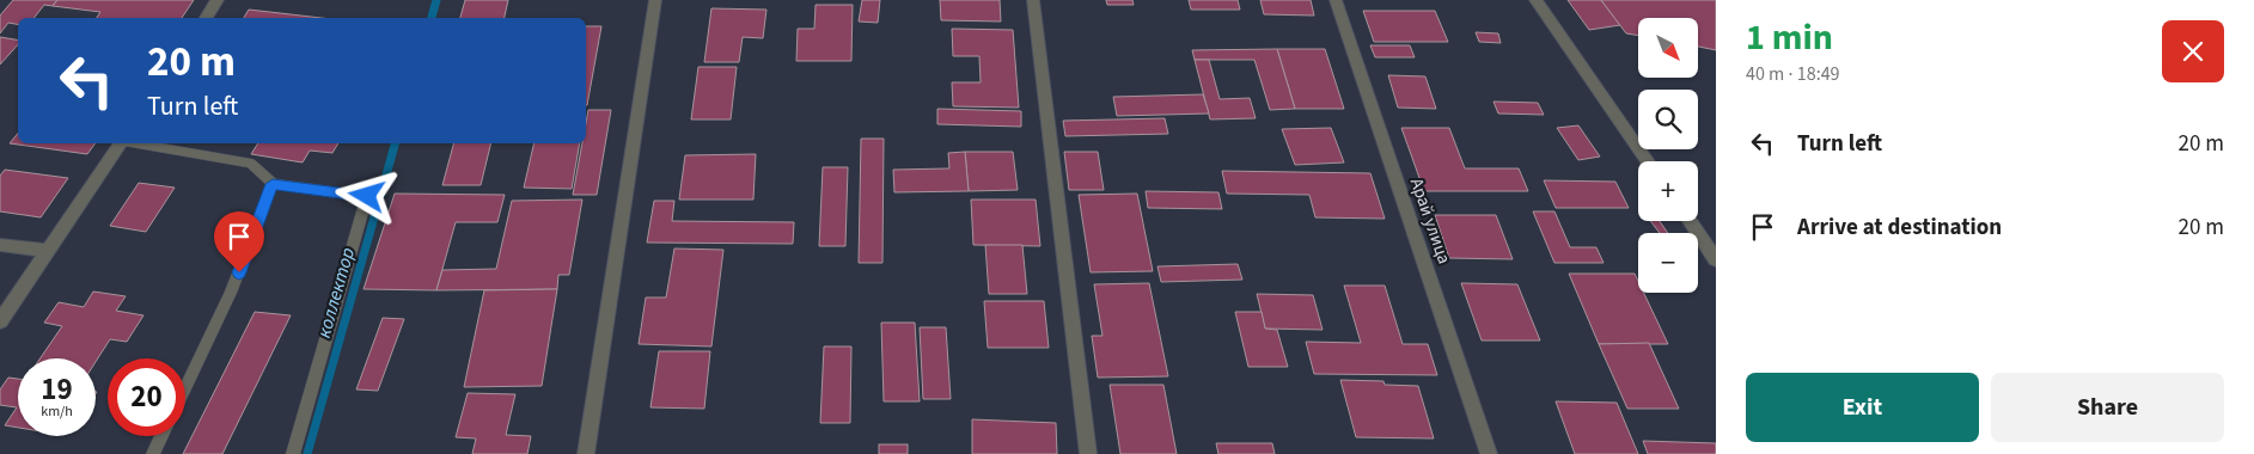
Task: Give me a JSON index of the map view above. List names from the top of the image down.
{
  "streets": {
    "street": ["Арай улица"]
  },
  "water": ["коллектор"],
  "north": "bottom right",
  "page": {
    "heading": ["1 min", "40 m · 18:49"],
    "map_buttons": ["+", "−"],
    "turn": ["20 m", "Turn left"],
    "list": [
      {
        "name": "Turn left",
        "value": "20 m"
      },
      {
        "name": "Arrive at destination",
        "value": "20 m"
      }
    ],
    "speed": "19 km/h",
    "limit": "20",
    "buttons": ["Exit", "Share"]
  }
}
